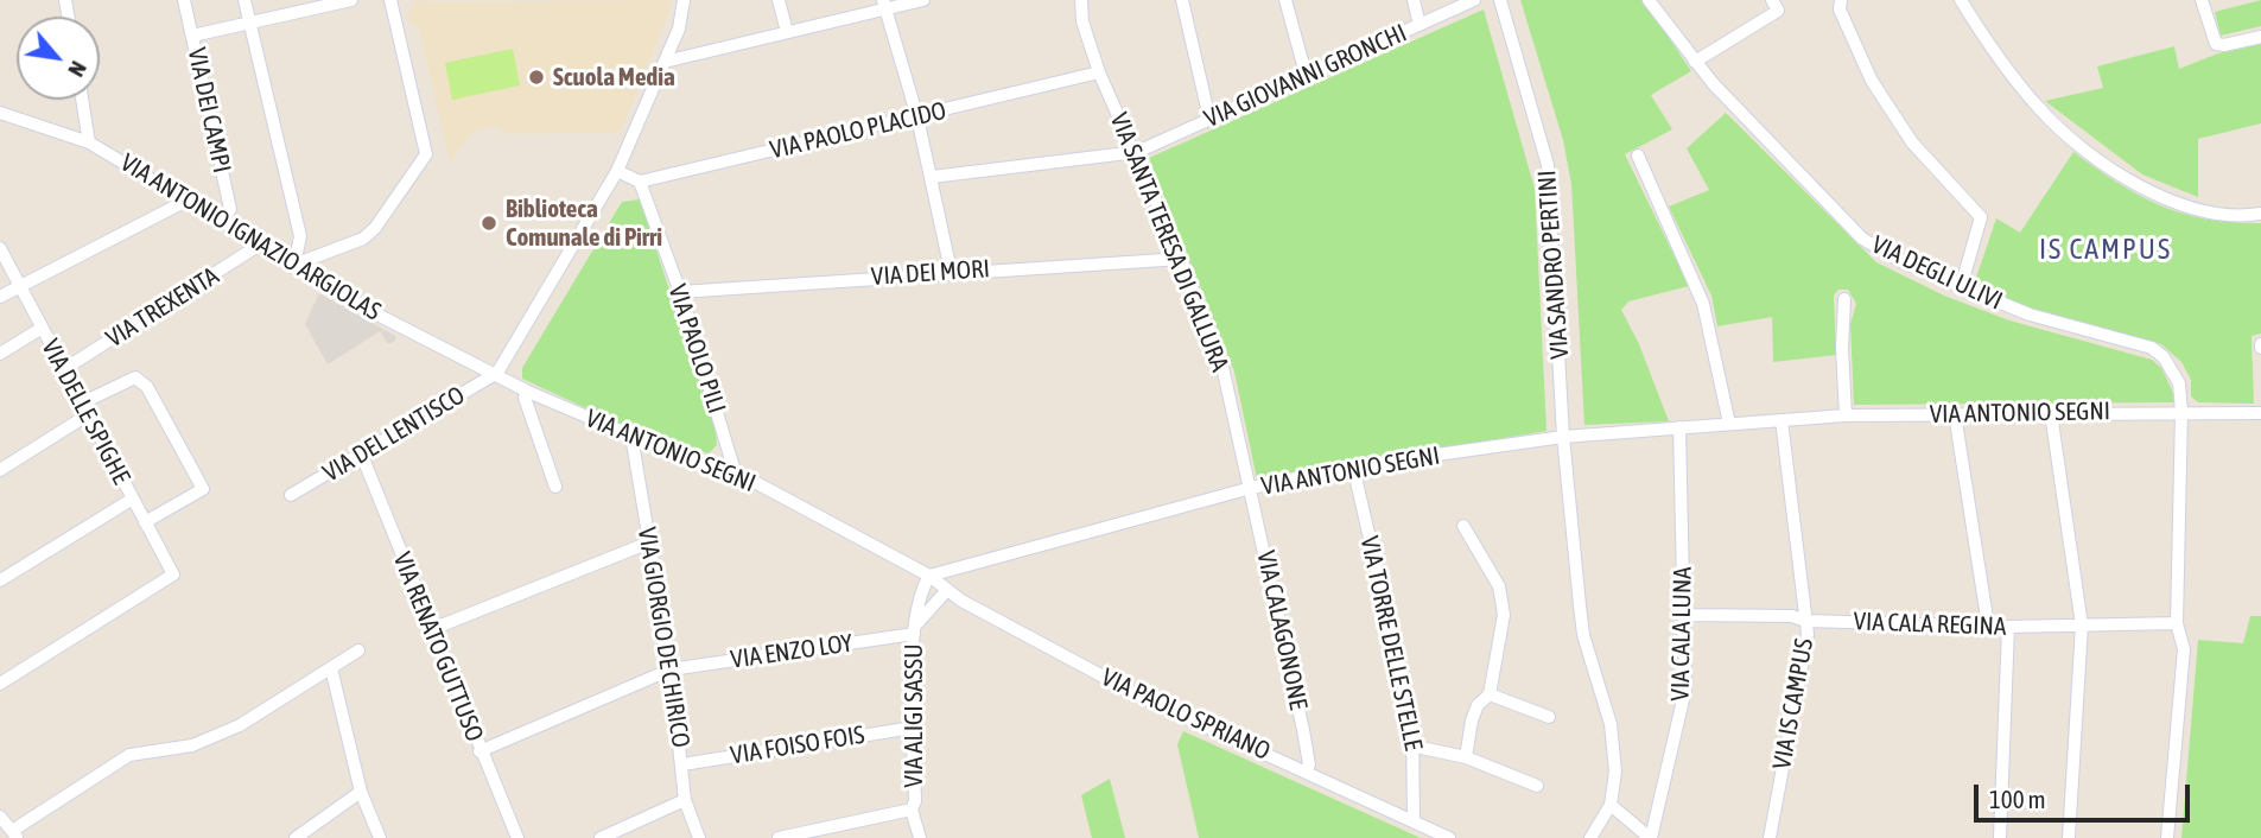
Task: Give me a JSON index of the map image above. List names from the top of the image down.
{
  "streets": {
    "street": [
      "VIA GIOVANNI GRONCHI",
      "VIA DEI CAMPI",
      "VIA PAOLO PLACIDO",
      "VIA ANTONIO IGNAZIO ARGIOLAS",
      "VIA SANTA TERESA DI GALLURA",
      "VIA SANDRO PERTINI",
      "VIA DEI MORI",
      "VIA DEGLI ULIVI",
      "VIA TREXENTA",
      "VIA PAOLO PILI",
      "VIA DELLE SPIGHE",
      "VIA ANTONIO SEGNI",
      "VIA DEL LENTISCO",
      "VIA CALA REGINA",
      "VIA CALAGONONE",
      "VIA CALA LUNA",
      "VIA GIORGIO DE CHIRICO",
      "VIA TORRE DELLE STELLE",
      "VIA RENATO GUTTUSO",
      "VIA ENZO LOY",
      "VIA IS CAMPUS",
      "VIA PAOLO SPRIANO",
      "VIA ALIGI SASSU",
      "VIA FOISO FOIS"
    ]
  },
  "crossings": [
    ["VIA GIOVANNI GRONCHI", "VIA SANTA TERESA DI GALLURA"],
    ["VIA DEI CAMPI", "VIA ANTONIO IGNAZIO ARGIOLAS"],
    ["VIA PAOLO PLACIDO", "VIA SANTA TERESA DI GALLURA"],
    ["VIA PAOLO PLACIDO", "VIA PAOLO PILI"],
    ["VIA ANTONIO IGNAZIO ARGIOLAS", "VIA TREXENTA"],
    ["VIA ANTONIO IGNAZIO ARGIOLAS", "VIA ANTONIO SEGNI"],
    ["VIA ANTONIO IGNAZIO ARGIOLAS", "VIA DEL LENTISCO"],
    ["VIA SANTA TERESA DI GALLURA", "VIA DEI MORI"],
    ["VIA SANTA TERESA DI GALLURA", "VIA ANTONIO SEGNI"],
    ["VIA SANTA TERESA DI GALLURA", "VIA CALAGONONE"],
    ["VIA SANDRO PERTINI", "VIA ANTONIO SEGNI"],
    ["VIA DEI MORI", "VIA PAOLO PILI"],
    ["VIA DEGLI ULIVI", "VIA ANTONIO SEGNI"],
    ["VIA DEGLI ULIVI", "VIA CALA REGINA"],
    ["VIA TREXENTA", "VIA DELLE SPIGHE"],
    ["VIA PAOLO PILI", "VIA ANTONIO SEGNI"],
    ["VIA ANTONIO SEGNI", "VIA DEL LENTISCO"],
    ["VIA ANTONIO SEGNI", "VIA CALAGONONE"],
    ["VIA ANTONIO SEGNI", "VIA CALA LUNA"],
    ["VIA ANTONIO SEGNI", "VIA GIORGIO DE CHIRICO"],
    ["VIA ANTONIO SEGNI", "VIA TORRE DELLE STELLE"],
    ["VIA ANTONIO SEGNI", "VIA IS CAMPUS"],
    ["VIA ANTONIO SEGNI", "VIA PAOLO SPRIANO"],
    ["VIA ANTONIO SEGNI", "VIA ALIGI SASSU"],
    ["VIA DEL LENTISCO", "VIA RENATO GUTTUSO"],
    ["VIA CALA REGINA", "VIA CALA LUNA"],
    ["VIA CALA REGINA", "VIA IS CAMPUS"],
    ["VIA CALAGONONE", "VIA PAOLO SPRIANO"],
    ["VIA GIORGIO DE CHIRICO", "VIA ENZO LOY"],
    ["VIA GIORGIO DE CHIRICO", "VIA FOISO FOIS"],
    ["VIA TORRE DELLE STELLE", "VIA PAOLO SPRIANO"],
    ["VIA RENATO GUTTUSO", "VIA ENZO LOY"],
    ["VIA ENZO LOY", "VIA ALIGI SASSU"],
    ["VIA PAOLO SPRIANO", "VIA ALIGI SASSU"],
    ["VIA ALIGI SASSU", "VIA FOISO FOIS"]
  ],
  "districts": ["IS CAMPUS"],
  "places": ["Scuola Media", "Biblioteca Comunale di Pirri"],
  "scale_bar": "100 m",
  "north": "bottom right"
}
